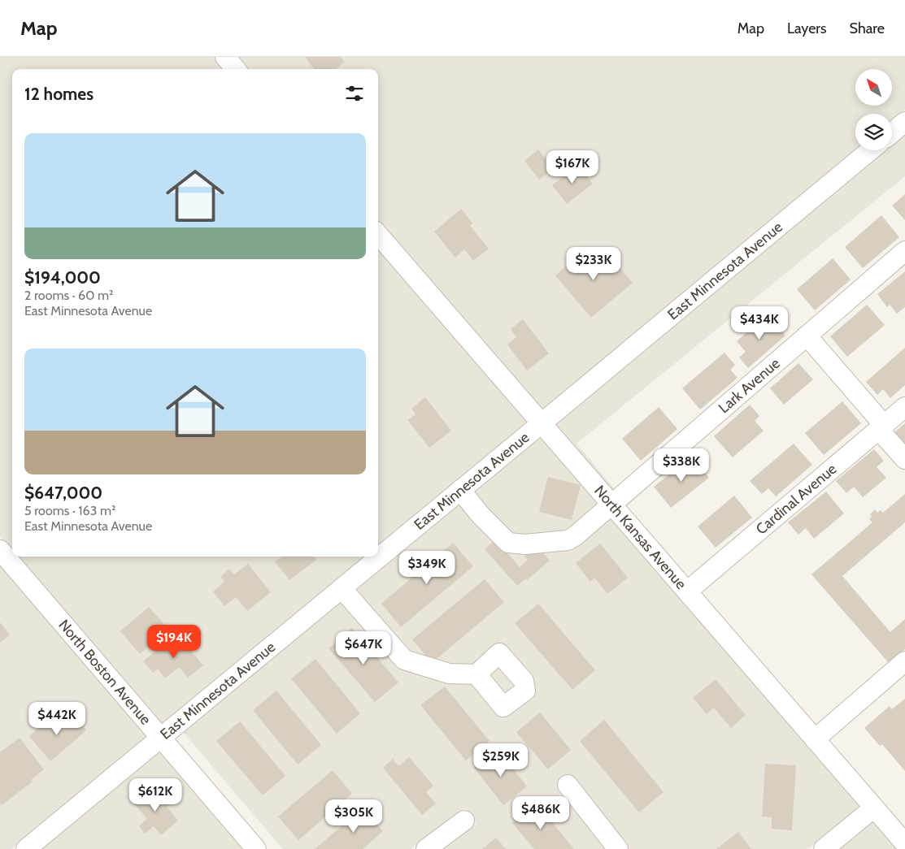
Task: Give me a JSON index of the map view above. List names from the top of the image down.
{
  "streets": {
    "street": [
      "East Minnesota Avenue",
      "Lark Avenue",
      "Cardinal Avenue",
      "North Kansas Avenue",
      "North Boston Avenue"
    ]
  },
  "crossings": [
    ["East Minnesota Avenue", "Lark Avenue"],
    ["East Minnesota Avenue", "North Kansas Avenue"],
    ["East Minnesota Avenue", "North Boston Avenue"],
    ["Lark Avenue", "North Kansas Avenue"],
    ["Cardinal Avenue", "North Kansas Avenue"]
  ],
  "north": "top left",
  "page": {
    "header": "Map",
    "nav": ["Map", "Layers", "Share"],
    "heading": "12 homes",
    "list": [
      {
        "name": "$194,000",
        "note": "2 rooms · 60 m² · East Minnesota Avenue"
      },
      {
        "name": "$647,000",
        "note": "5 rooms · 163 m² · East Minnesota Avenue"
      }
    ],
    "price": [
      "$167K",
      "$233K",
      "$434K",
      "$338K",
      "$349K",
      "$194K",
      "$647K",
      "$442K",
      "$259K",
      "$612K",
      "$486K",
      "$305K"
    ]
  }
}
